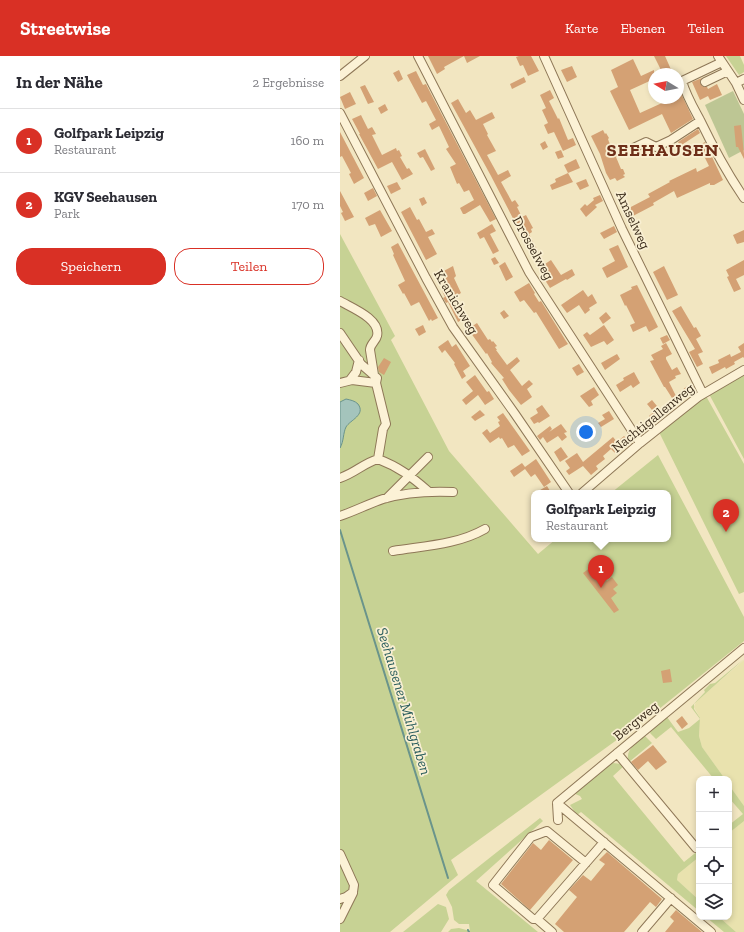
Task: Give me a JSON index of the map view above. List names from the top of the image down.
{
  "streets": {
    "street": [
      "Amselweg",
      "Drosselweg",
      "Kranichweg",
      "Nachtigallenweg",
      "Bergweg"
    ]
  },
  "crossings": [
    ["Amselweg", "Nachtigallenweg"],
    ["Drosselweg", "Nachtigallenweg"]
  ],
  "districts": ["SEEHAUSEN"],
  "water": ["Seehausener Mühlgraben"],
  "north": "left",
  "page": {
    "header": "Streetwise",
    "nav": ["Karte", "Ebenen", "Teilen"],
    "heading": ["In der Nähe", "2 Ergebnisse"],
    "list": [
      {
        "mark": "1",
        "name": "Golfpark Leipzig",
        "note": "Restaurant",
        "value": "160 m"
      },
      {
        "mark": "2",
        "name": "KGV Seehausen",
        "note": "Park",
        "value": "170 m"
      }
    ],
    "buttons": ["Speichern", "Teilen"],
    "popup": ["Golfpark Leipzig", "Restaurant"],
    "pins": ["2", "1"],
    "map_buttons": ["+", "−"]
  }
}
